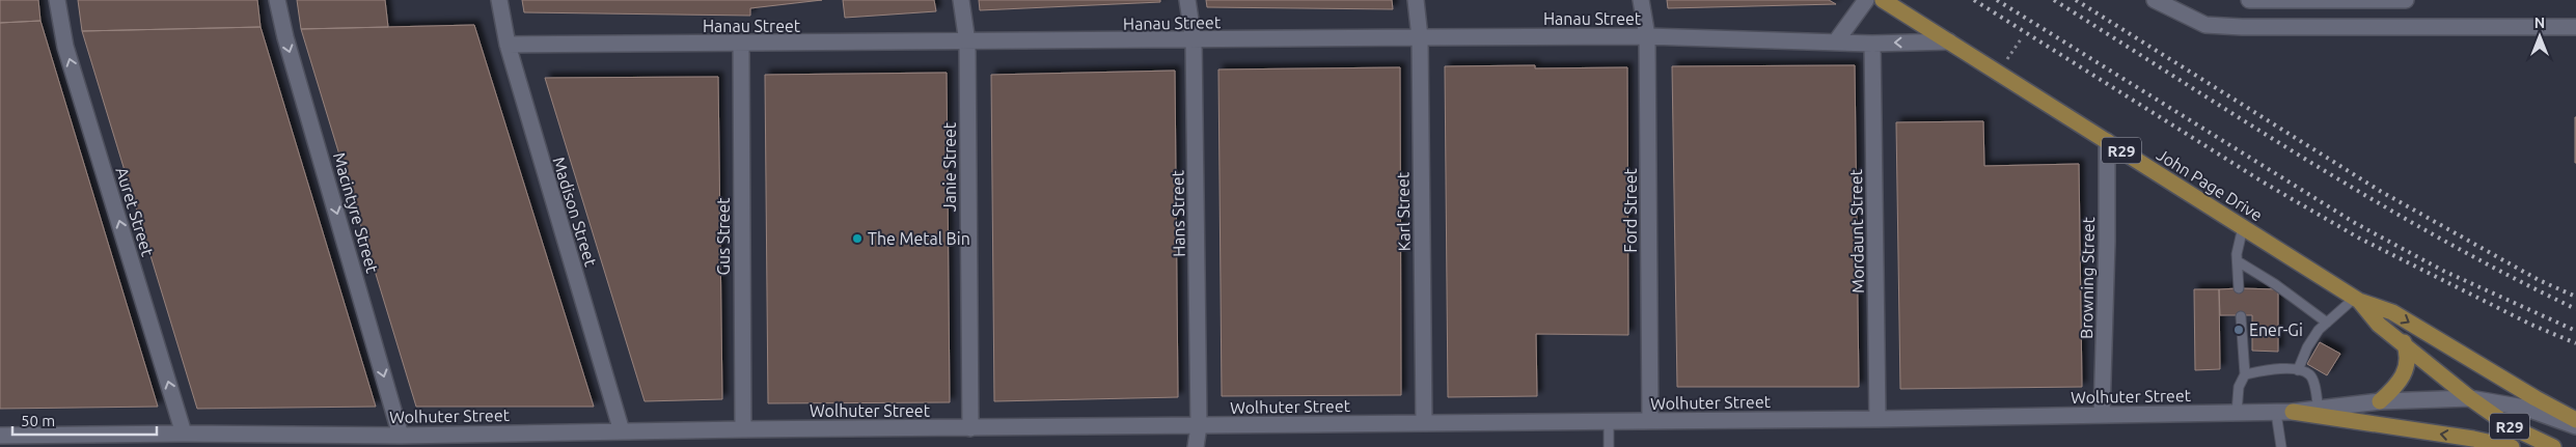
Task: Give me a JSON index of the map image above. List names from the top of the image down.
{
  "streets": {
    "main road": ["R29", "John Page Drive"],
    "street": [
      "Hanau Street",
      "Janie Street",
      "Ford Street",
      "Auret Street",
      "Madison Street",
      "Karl Street",
      "Macintyre Street",
      "Hans Street",
      "Mordaunt Street",
      "Gus Street",
      "Browning Street",
      "Wolhuter Street"
    ]
  },
  "crossings": [
    ["Hanau Street", "Janie Street"],
    ["Hanau Street", "John Page Drive"],
    ["Hanau Street", "Ford Street"],
    ["Hanau Street", "Madison Street"],
    ["Hanau Street", "Karl Street"],
    ["Hanau Street", "Hans Street"],
    ["Hanau Street", "Mordaunt Street"],
    ["Hanau Street", "Gus Street"],
    ["R29", "John Page Drive"],
    ["R29", "Wolhuter Street"],
    ["Janie Street", "Wolhuter Street"],
    ["John Page Drive", "Browning Street"],
    ["John Page Drive", "Wolhuter Street"],
    ["Ford Street", "Wolhuter Street"],
    ["Auret Street", "Wolhuter Street"],
    ["Madison Street", "Wolhuter Street"],
    ["Karl Street", "Wolhuter Street"],
    ["Macintyre Street", "Wolhuter Street"],
    ["Hans Street", "Wolhuter Street"],
    ["Mordaunt Street", "Wolhuter Street"],
    ["Gus Street", "Wolhuter Street"],
    ["Browning Street", "Wolhuter Street"]
  ],
  "one_way": ["Auret Street", "Macintyre Street"],
  "places": ["The Metal Bin", "Ener-Gi"],
  "scale_bar": "50 m",
  "north": "top"
}
